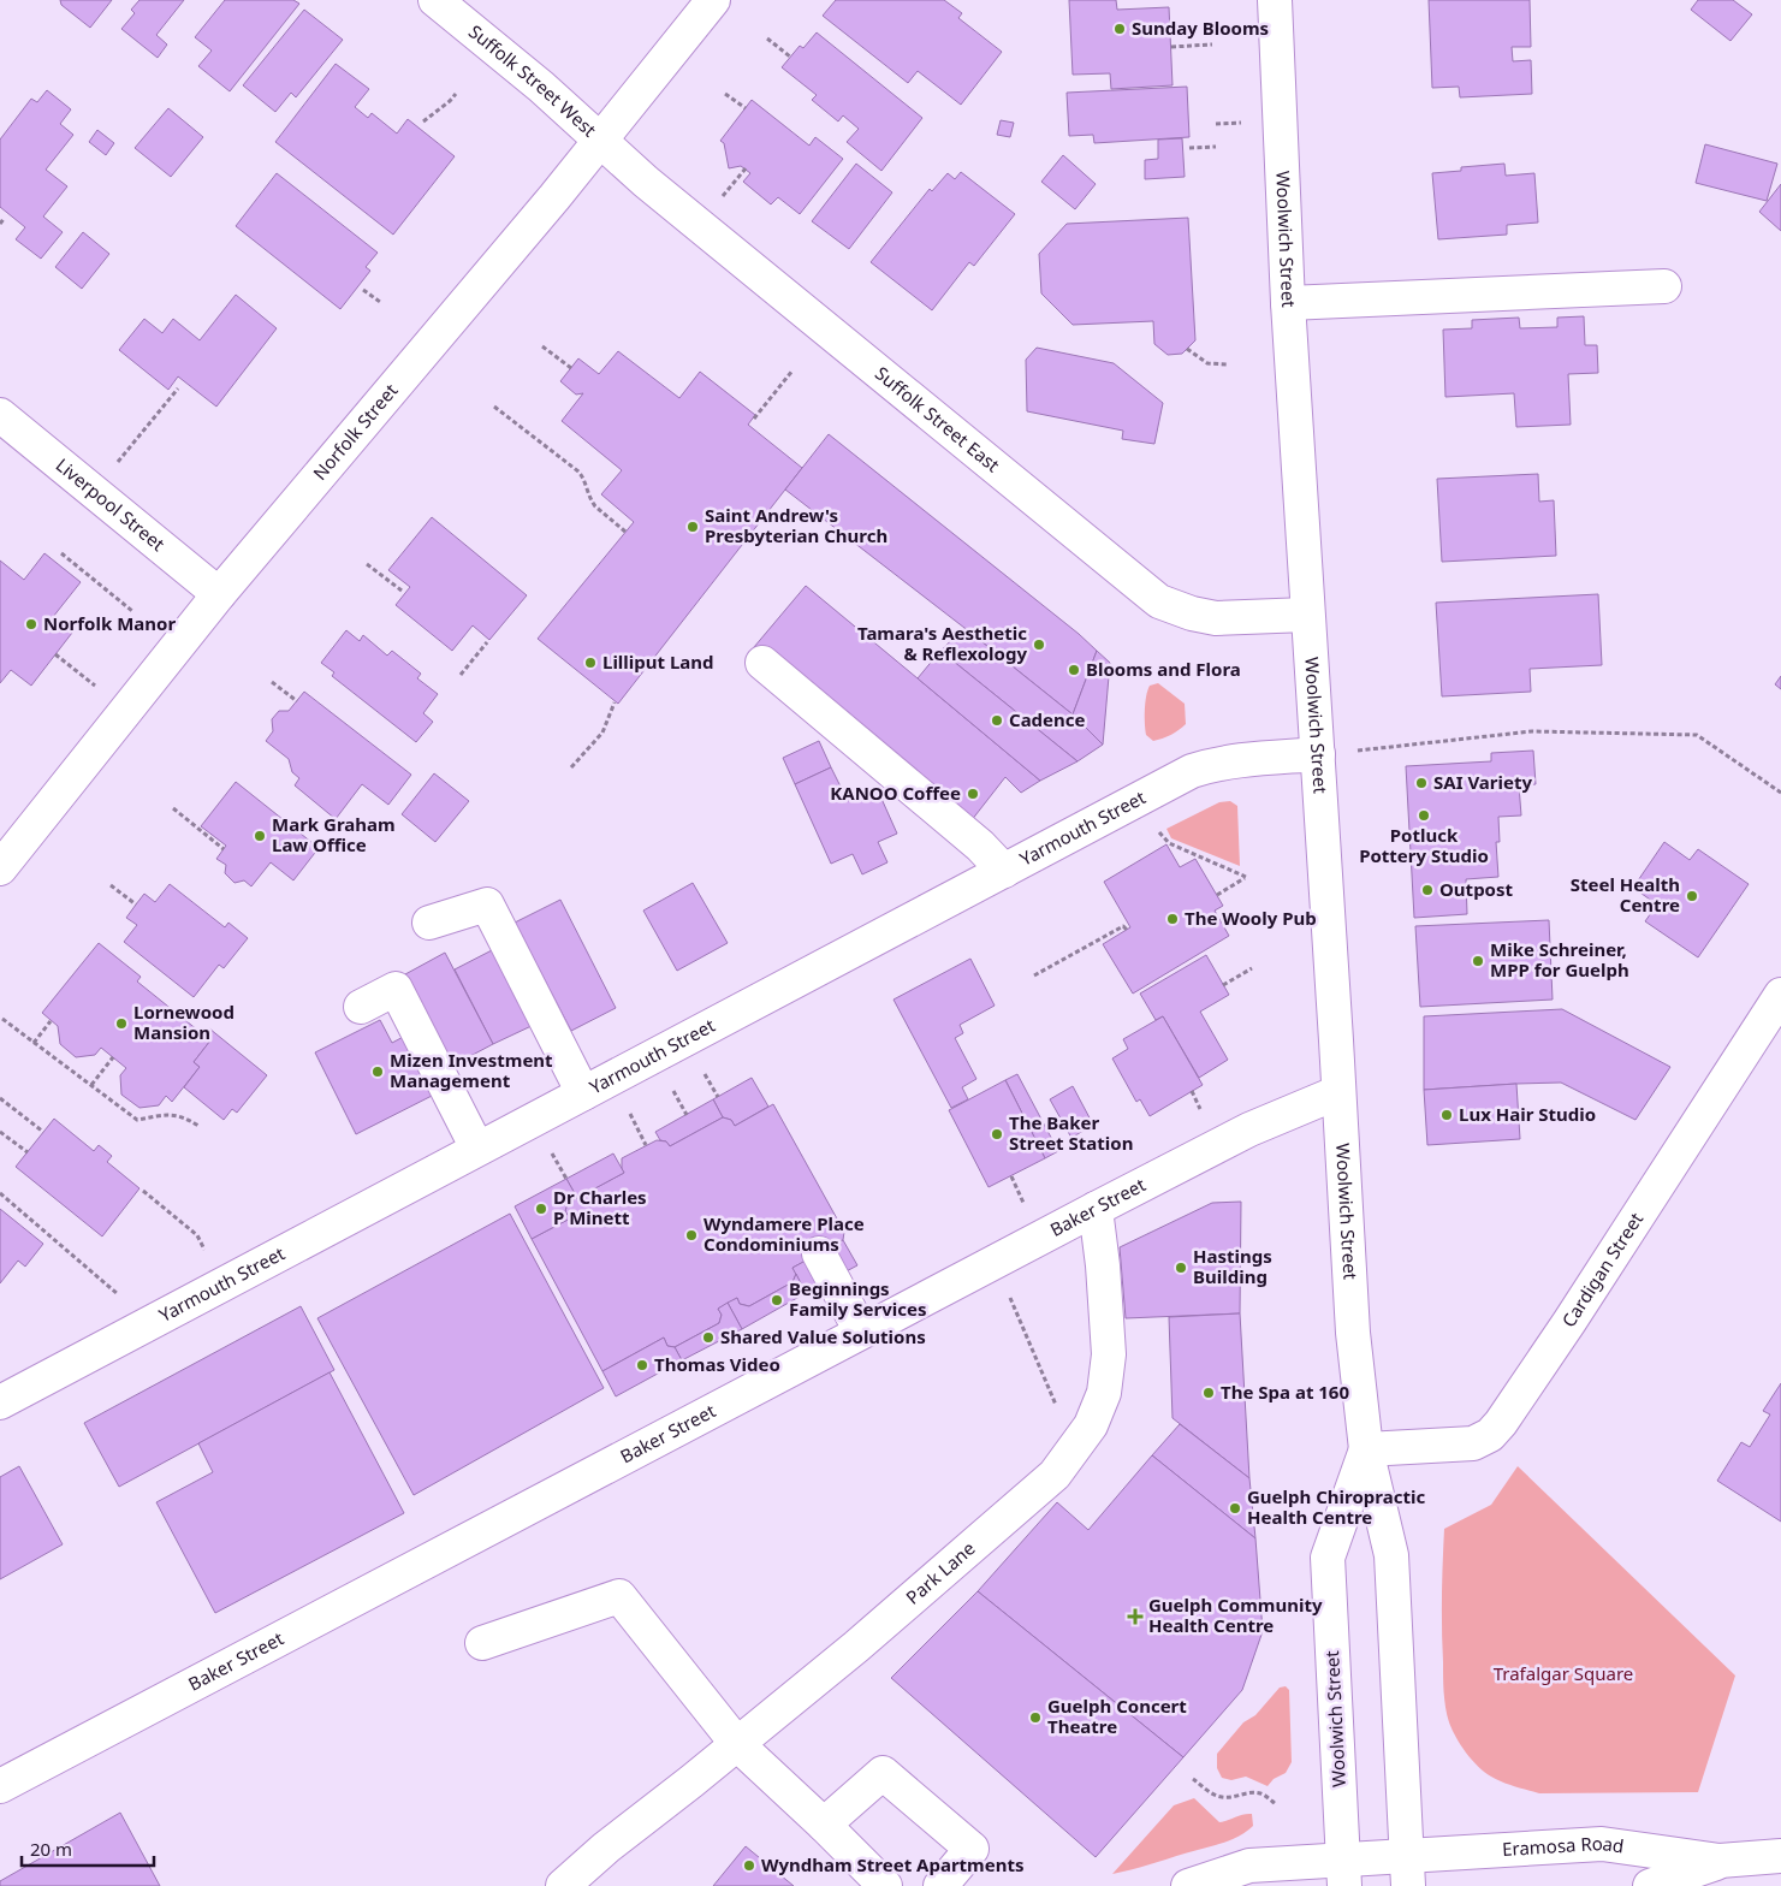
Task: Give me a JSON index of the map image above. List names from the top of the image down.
{
  "streets": {
    "street": [
      "Suffolk Street West",
      "Woolwich Street",
      "Suffolk Street East",
      "Norfolk Street",
      "Liverpool Street",
      "Yarmouth Street",
      "Baker Street",
      "Cardigan Street",
      "Park Lane",
      "Eramosa Road"
    ]
  },
  "crossings": [
    ["Suffolk Street West", "Suffolk Street East"],
    ["Suffolk Street West", "Norfolk Street"],
    ["Woolwich Street", "Suffolk Street East"],
    ["Woolwich Street", "Yarmouth Street"],
    ["Woolwich Street", "Baker Street"],
    ["Woolwich Street", "Cardigan Street"],
    ["Woolwich Street", "Eramosa Road"],
    ["Suffolk Street East", "Norfolk Street"],
    ["Norfolk Street", "Liverpool Street"],
    ["Baker Street", "Park Lane"]
  ],
  "parks": ["Trafalgar Square"],
  "places": {
    "other": [
      "Sunday Blooms",
      "Saint Andrew's Presbyterian Church",
      "Norfolk Manor",
      "Tamara's Aesthetic & Reflexology",
      "Lilliput Land",
      "Blooms and Flora",
      "Cadence",
      "SAI Variety",
      "KANOO Coffee",
      "Potluck Pottery Studio",
      "Mark Graham Law Office",
      "Outpost",
      "Steel Health Centre",
      "The Wooly Pub",
      "Mike Schreiner, MPP for Guelph",
      "Lornewood Mansion",
      "Mizen Investment Management",
      "Lux Hair Studio",
      "The Baker Street Station",
      "Dr Charles P Minett",
      "Wyndamere Place Condominiums",
      "Hastings Building",
      "Beginnings Family Services",
      "Shared Value Solutions",
      "Thomas Video",
      "The Spa at 160",
      "Guelph Chiropractic Health Centre",
      "Guelph Concert Theatre",
      "Wyndham Street Apartments"
    ],
    "health": ["Guelph Community Health Centre"]
  },
  "scale_bar": "20 m"
}
